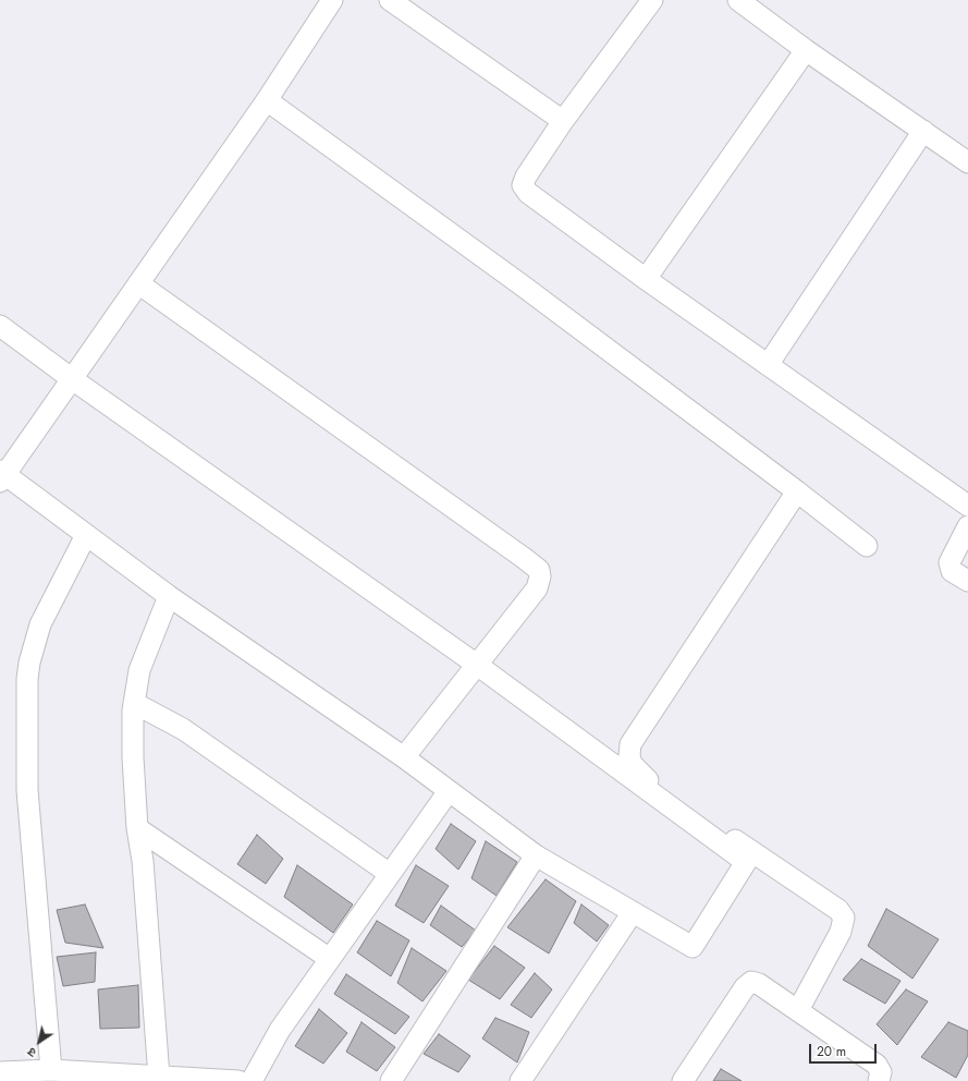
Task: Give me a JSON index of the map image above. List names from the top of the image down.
{
  "scale_bar": "20 m",
  "north": "bottom left"
}
